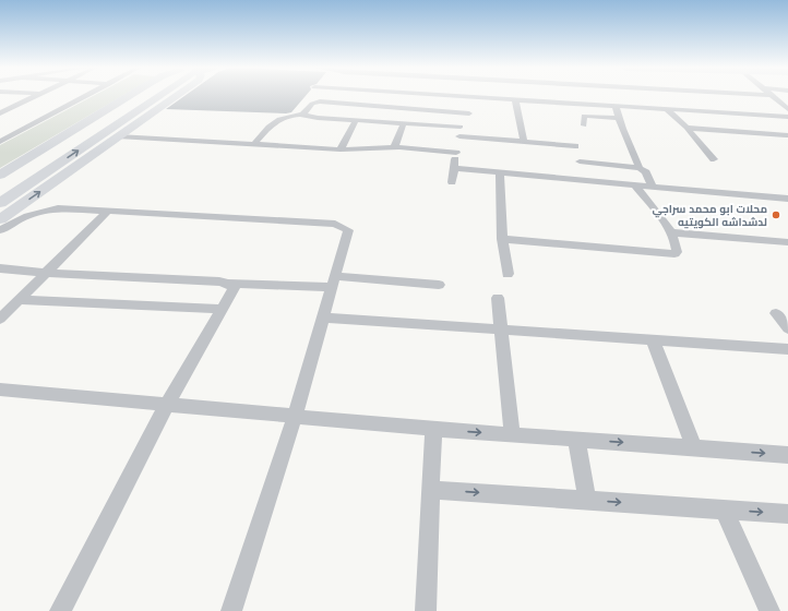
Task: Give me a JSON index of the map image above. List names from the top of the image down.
{
  "places": ["محلات ابو محمد سراجي لدشداشه الكويتيه"]
}
